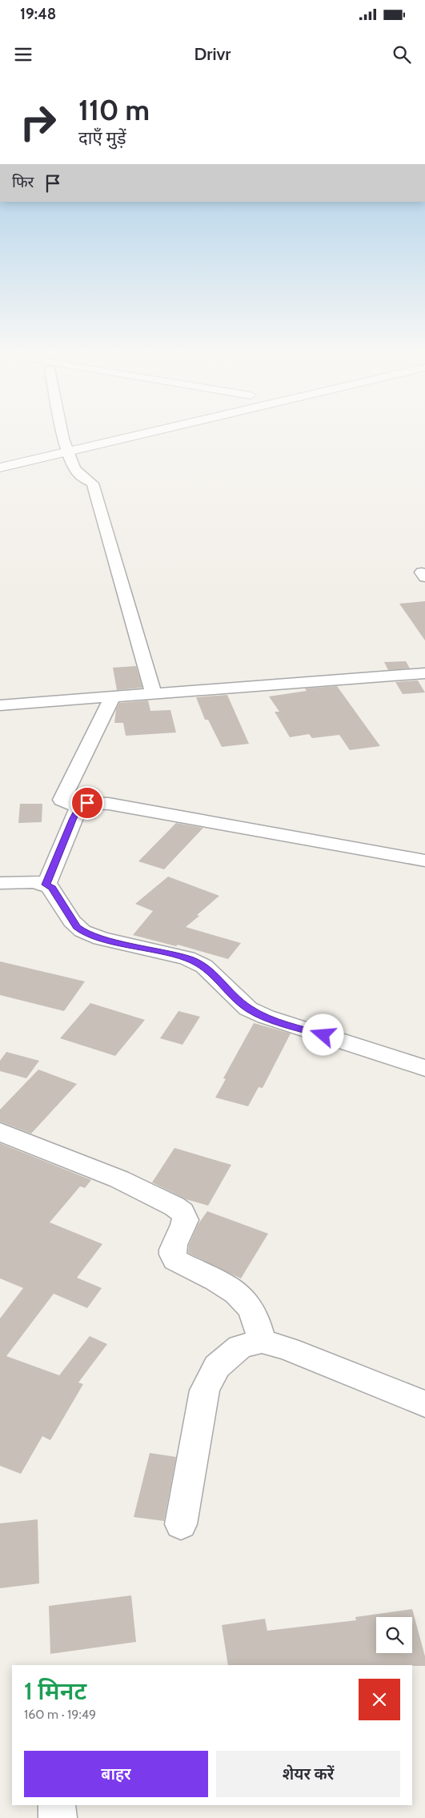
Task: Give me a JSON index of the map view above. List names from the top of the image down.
{
  "page": {
    "status": "19:48",
    "header": "Drivr",
    "turn": ["110 m", "दाएँ मुड़ें"],
    "then": "फिर",
    "heading": ["1 मिनट", "160 m · 19:49"],
    "buttons": ["बाहर", "शेयर करें"]
  }
}
